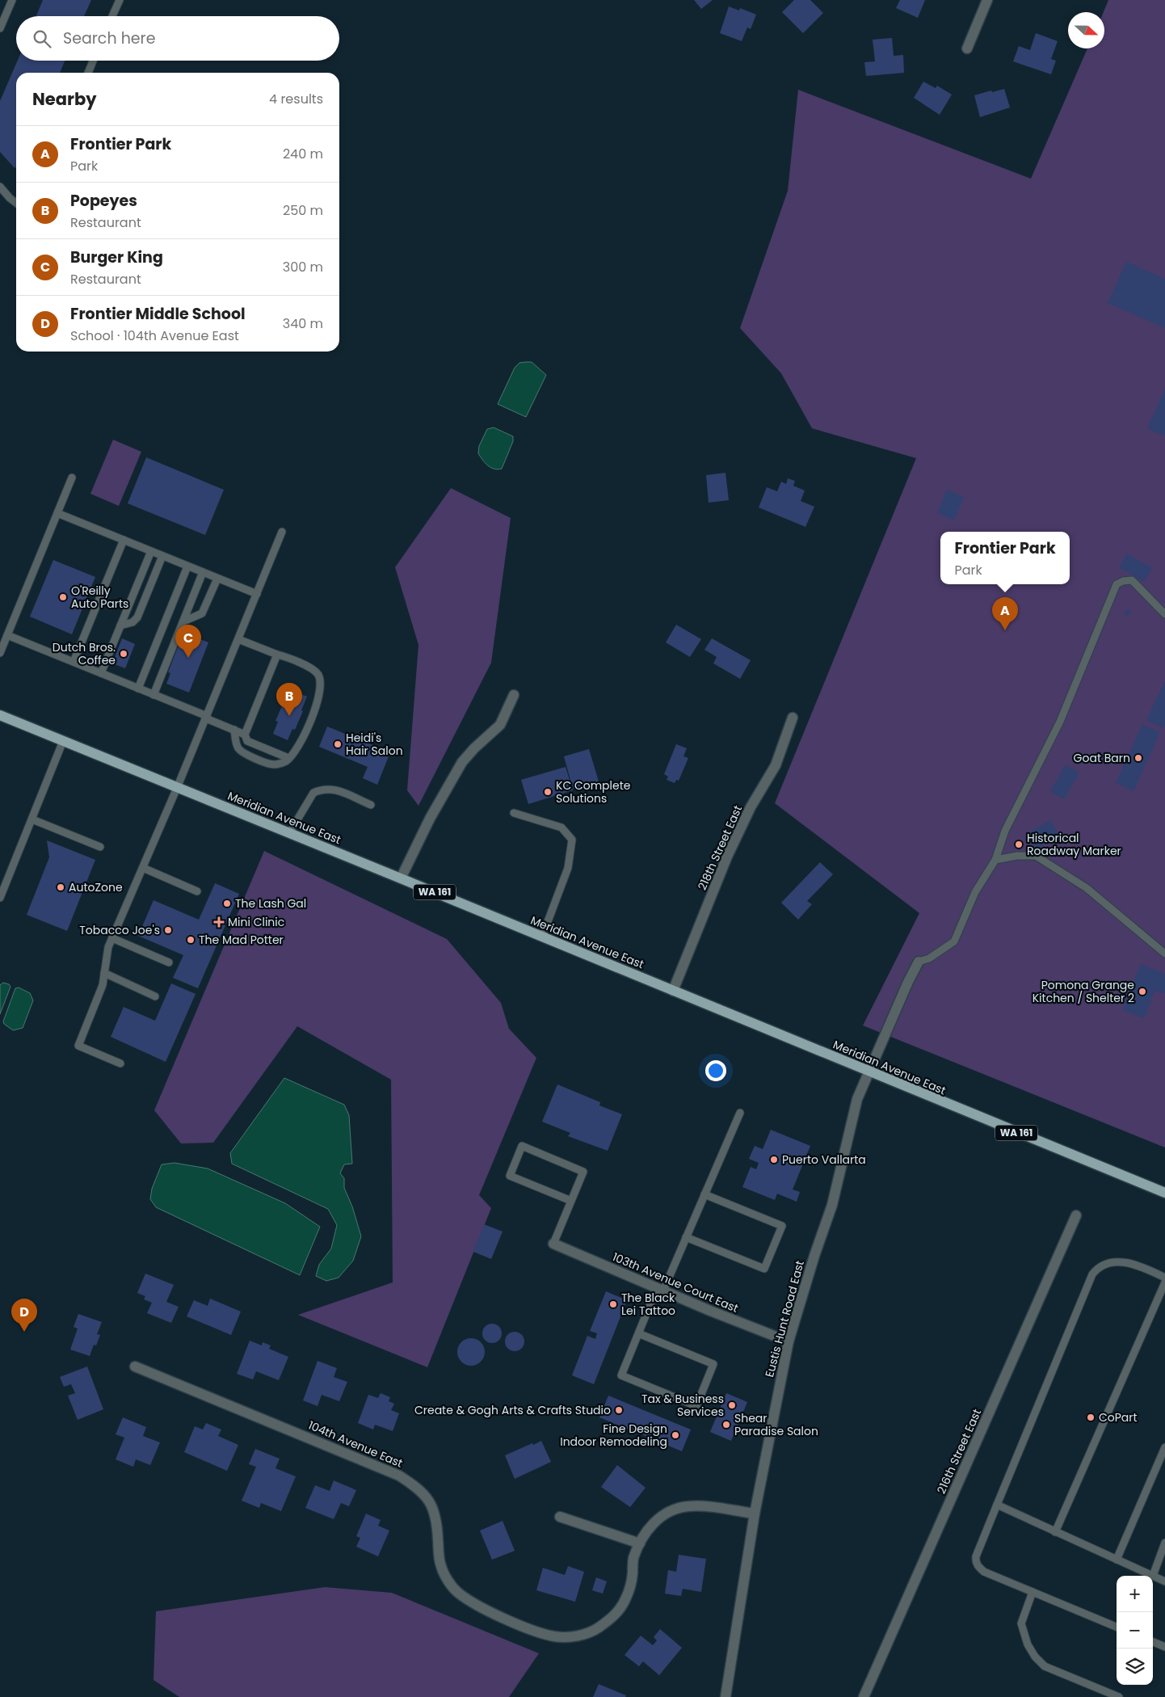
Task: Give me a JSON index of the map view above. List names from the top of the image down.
{
  "streets": {
    "main road": ["Meridian Avenue East", "WA 161"],
    "street": [
      "218th Street East",
      "103th Avenue Court East",
      "Eustis Hunt Road East",
      "104th Avenue East",
      "216th Street East"
    ]
  },
  "crossings": [
    ["Meridian Avenue East", "218th Street East"],
    ["Meridian Avenue East", "Eustis Hunt Road East"],
    ["103th Avenue Court East", "Eustis Hunt Road East"],
    ["Eustis Hunt Road East", "104th Avenue East"]
  ],
  "places": {
    "other": [
      "O'Reilly Auto Parts",
      "Dutch Bros. Coffee",
      "Heidi's Hair Salon",
      "Goat Barn",
      "KC Complete Solutions",
      "Historical Roadway Marker",
      "AutoZone",
      "The Lash Gal",
      "Tobacco Joe's",
      "The Mad Potter",
      "Pomona Grange Kitchen / Shelter 2",
      "Puerto Vallarta",
      "The Black Lei Tattoo",
      "Tax & Business Services",
      "Create & Gogh Arts & Crafts Studio",
      "CoPart",
      "Shear Paradise Salon",
      "Fine Design Indoor Remodeling"
    ],
    "health": ["Mini Clinic"]
  },
  "north": "right",
  "page": {
    "search": "Search here",
    "heading": ["Nearby", "4 results"],
    "list": [
      {
        "mark": "A",
        "name": "Frontier Park",
        "note": "Park",
        "value": "240 m"
      },
      {
        "mark": "B",
        "name": "Popeyes",
        "note": "Restaurant",
        "value": "250 m"
      },
      {
        "mark": "C",
        "name": "Burger King",
        "note": "Restaurant",
        "value": "300 m"
      },
      {
        "mark": "D",
        "name": "Frontier Middle School",
        "note": "School · 104th Avenue East",
        "value": "340 m"
      }
    ],
    "popup": ["Frontier Park", "Park"],
    "pins": [
      "A",
      "C",
      "B",
      "D"
    ],
    "map_buttons": ["+", "−"]
  }
}
